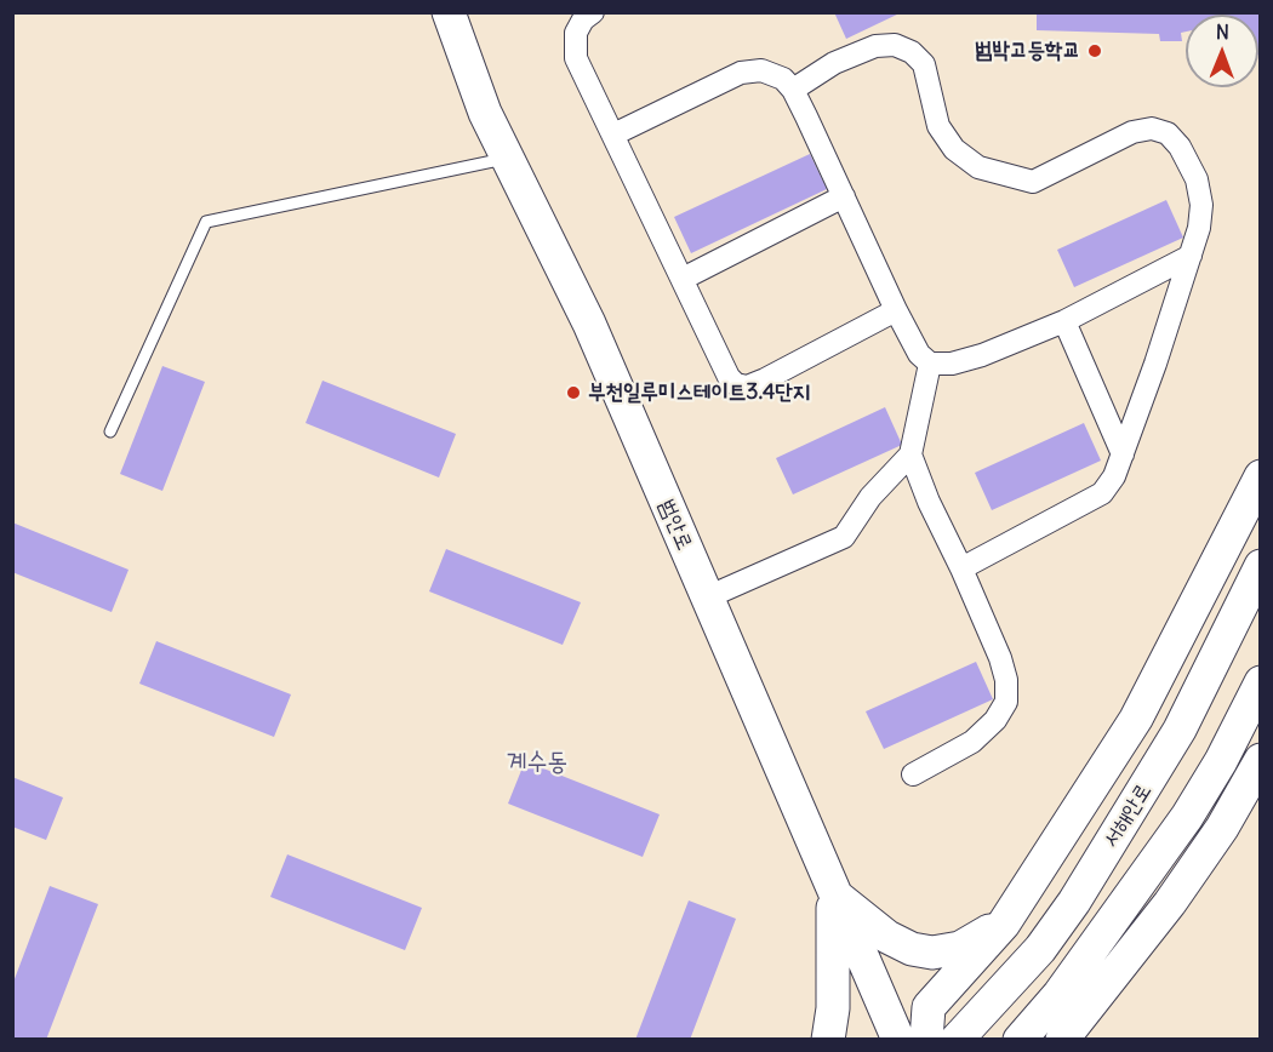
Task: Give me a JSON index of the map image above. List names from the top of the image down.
{
  "streets": {
    "main road": ["범안로", "서해안로"]
  },
  "districts": ["계수동"],
  "places": ["범박고등학교", "부천일루미스테이트3.4단지"],
  "north": "top"
}
